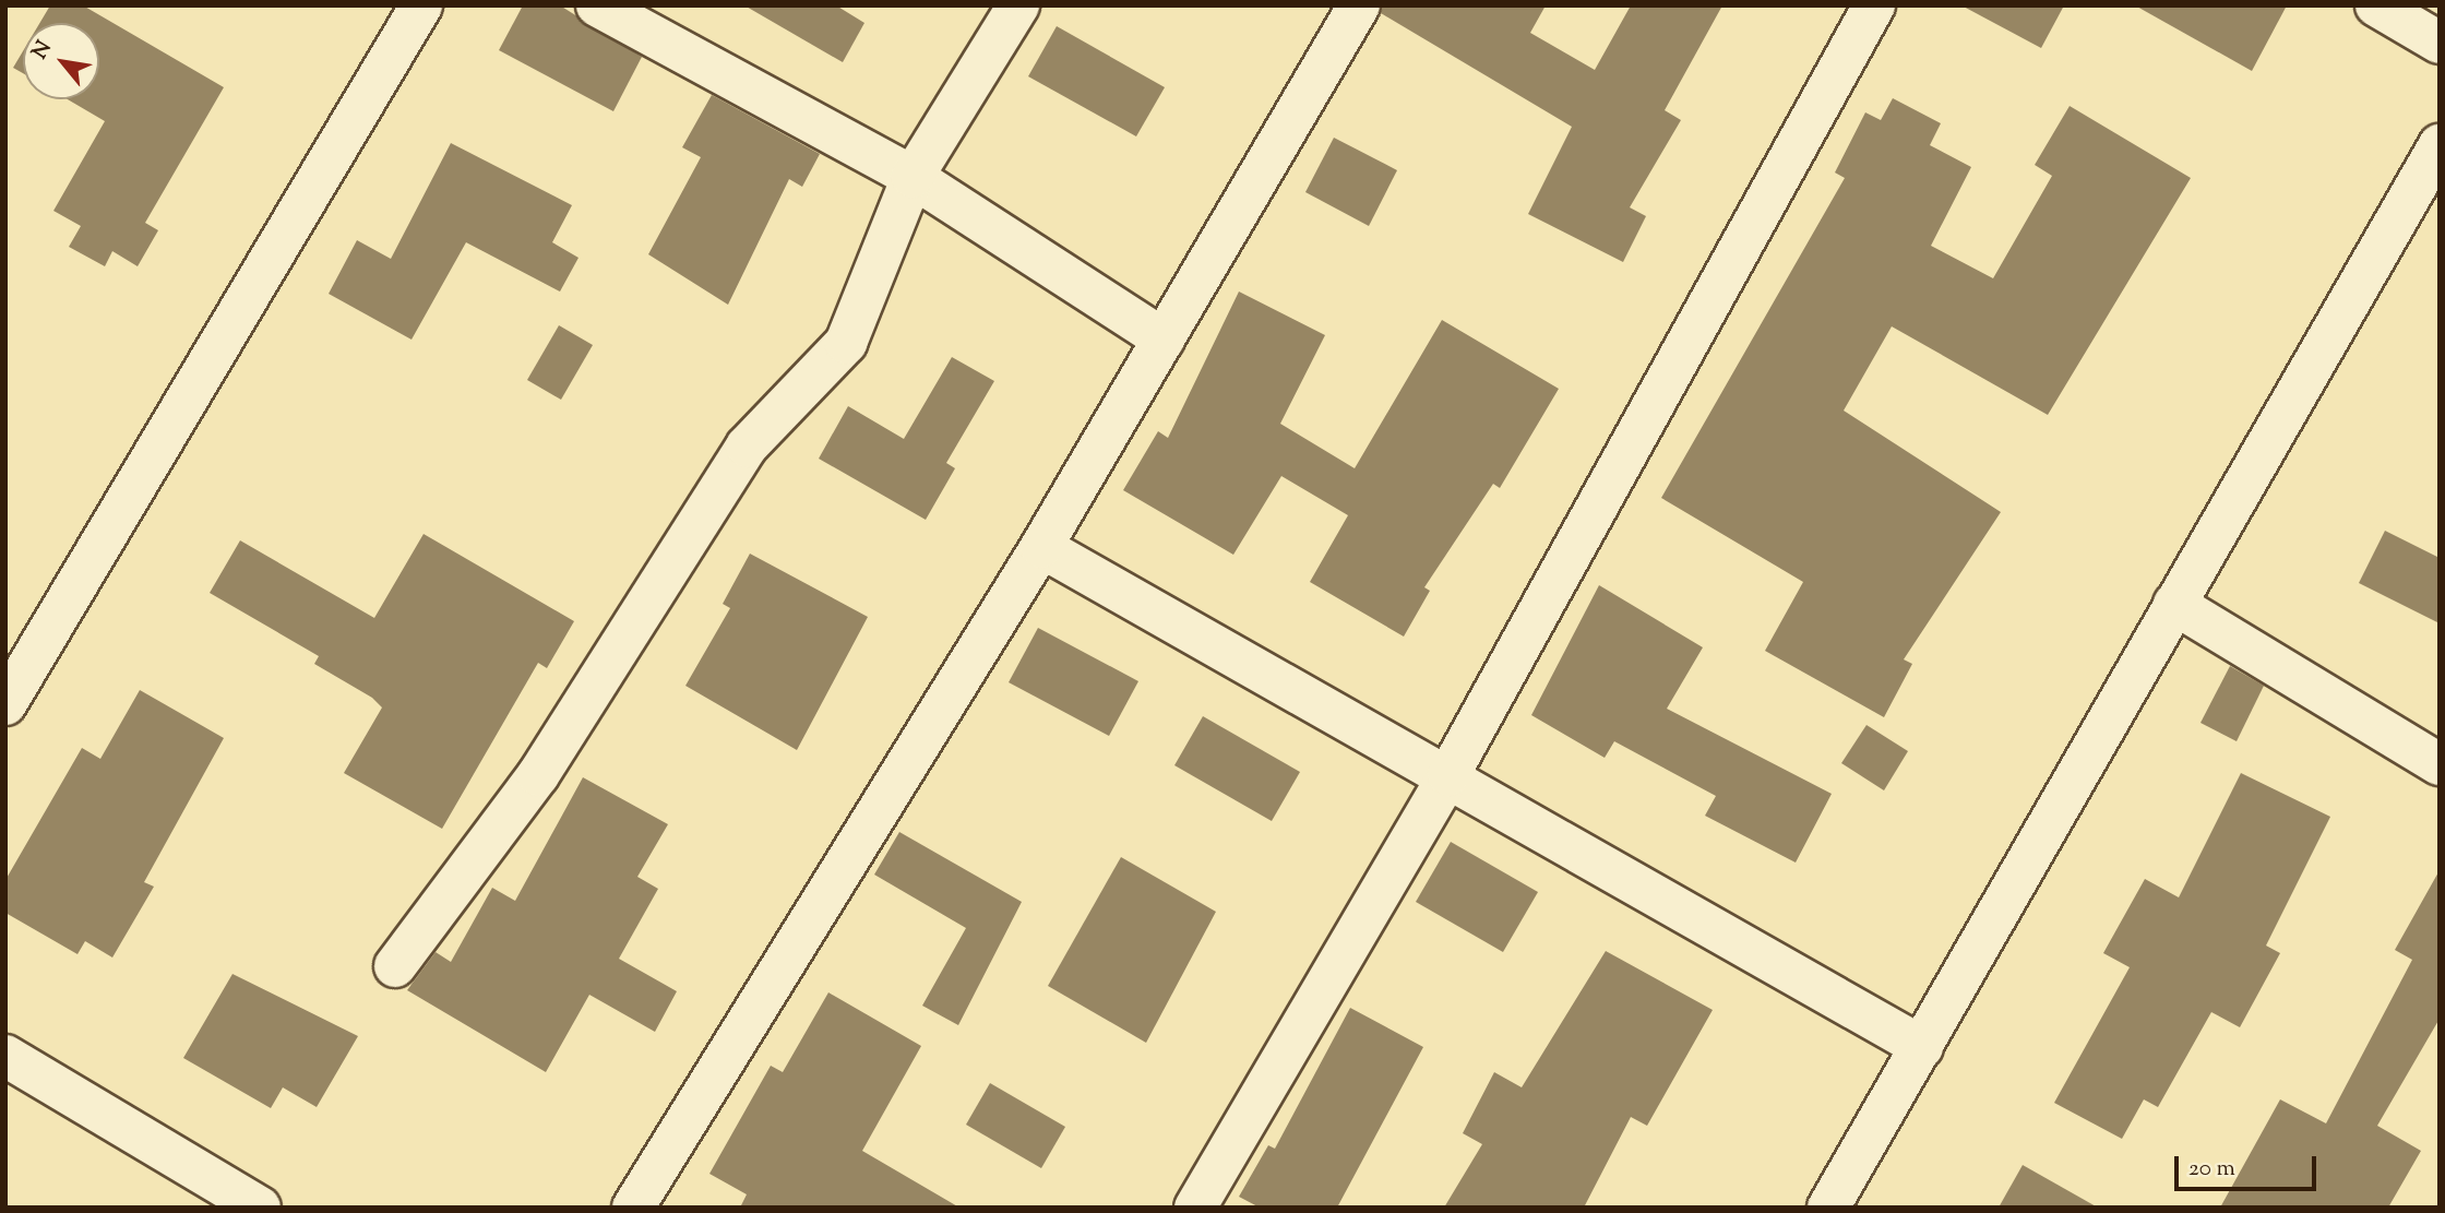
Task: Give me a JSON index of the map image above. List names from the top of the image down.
{
  "scale_bar": "20 m",
  "north": "top left"
}
